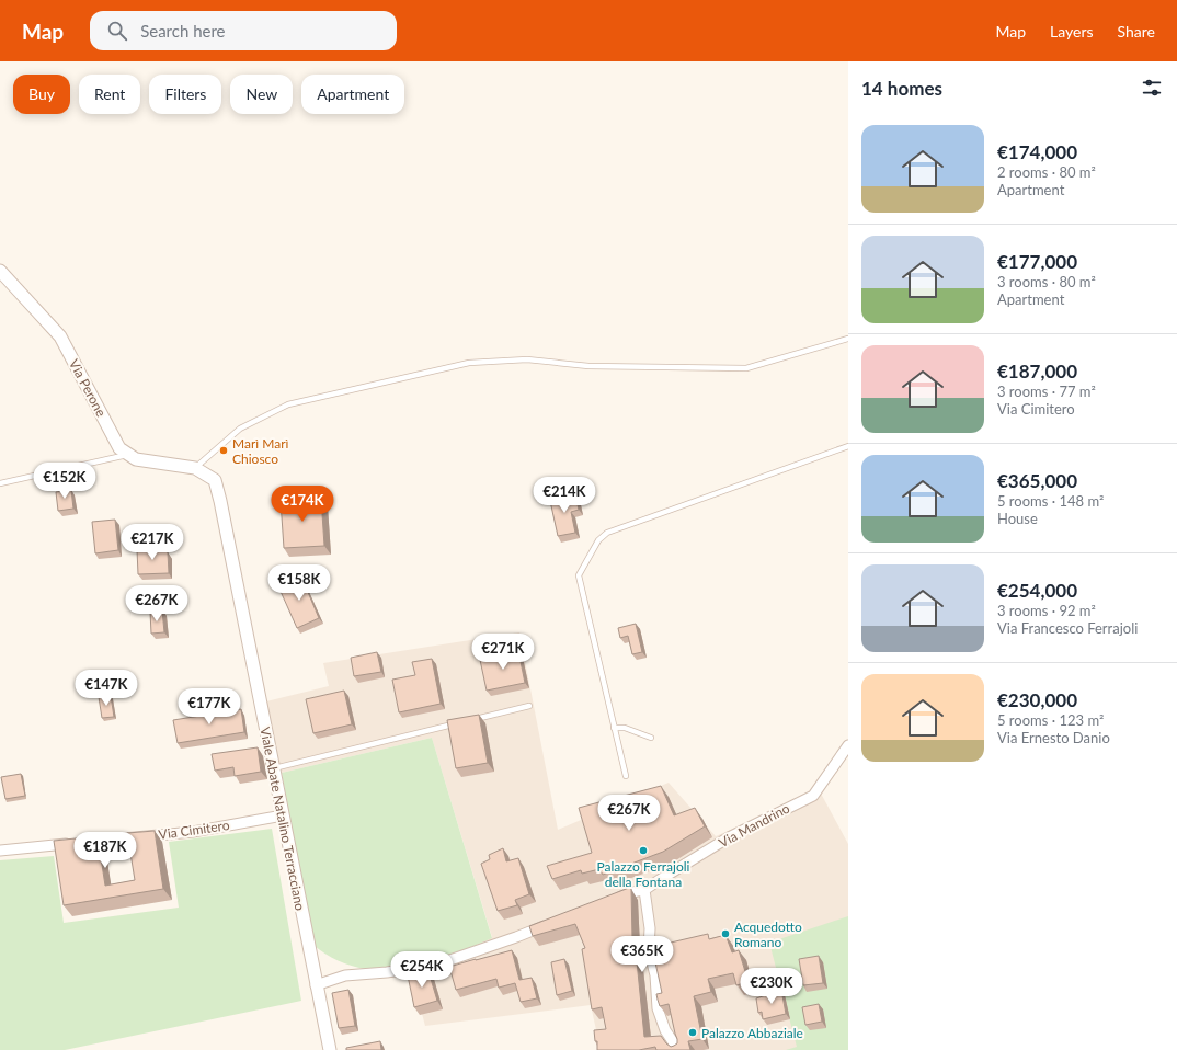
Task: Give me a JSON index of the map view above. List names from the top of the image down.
{
  "streets": {
    "street": [
      "Via Perone",
      "Viale Abate Natalino Terracciano",
      "Via Mandrino",
      "Via Cimitero"
    ]
  },
  "crossings": [
    ["Viale Abate Natalino Terracciano", "Via Cimitero"]
  ],
  "places": [
    "Marì Marì Chiosco",
    "Palazzo Ferrajoli della Fontana",
    "Acquedotto Romano",
    "Palazzo Abbaziale"
  ],
  "page": {
    "header": "Map",
    "search": "Search here",
    "nav": ["Map", "Layers", "Share"],
    "heading": "14 homes",
    "chip": [
      "Buy",
      "Rent",
      "Filters",
      "New",
      "Apartment"
    ],
    "list": [
      {
        "name": "€174,000",
        "note": "2 rooms · 80 m² · Apartment"
      },
      {
        "name": "€177,000",
        "note": "3 rooms · 80 m² · Apartment"
      },
      {
        "name": "€187,000",
        "note": "3 rooms · 77 m² · Via Cimitero"
      },
      {
        "name": "€365,000",
        "note": "5 rooms · 148 m² · House"
      },
      {
        "name": "€254,000",
        "note": "3 rooms · 92 m² · Via Francesco Ferrajoli"
      },
      {
        "name": "€230,000",
        "note": "5 rooms · 123 m² · Via Ernesto Danio"
      }
    ],
    "price": [
      "€152K",
      "€214K",
      "€174K",
      "€217K",
      "€158K",
      "€267K",
      "€271K",
      "€147K",
      "€177K",
      "€267K",
      "€187K",
      "€365K",
      "€254K",
      "€230K"
    ]
  }
}
